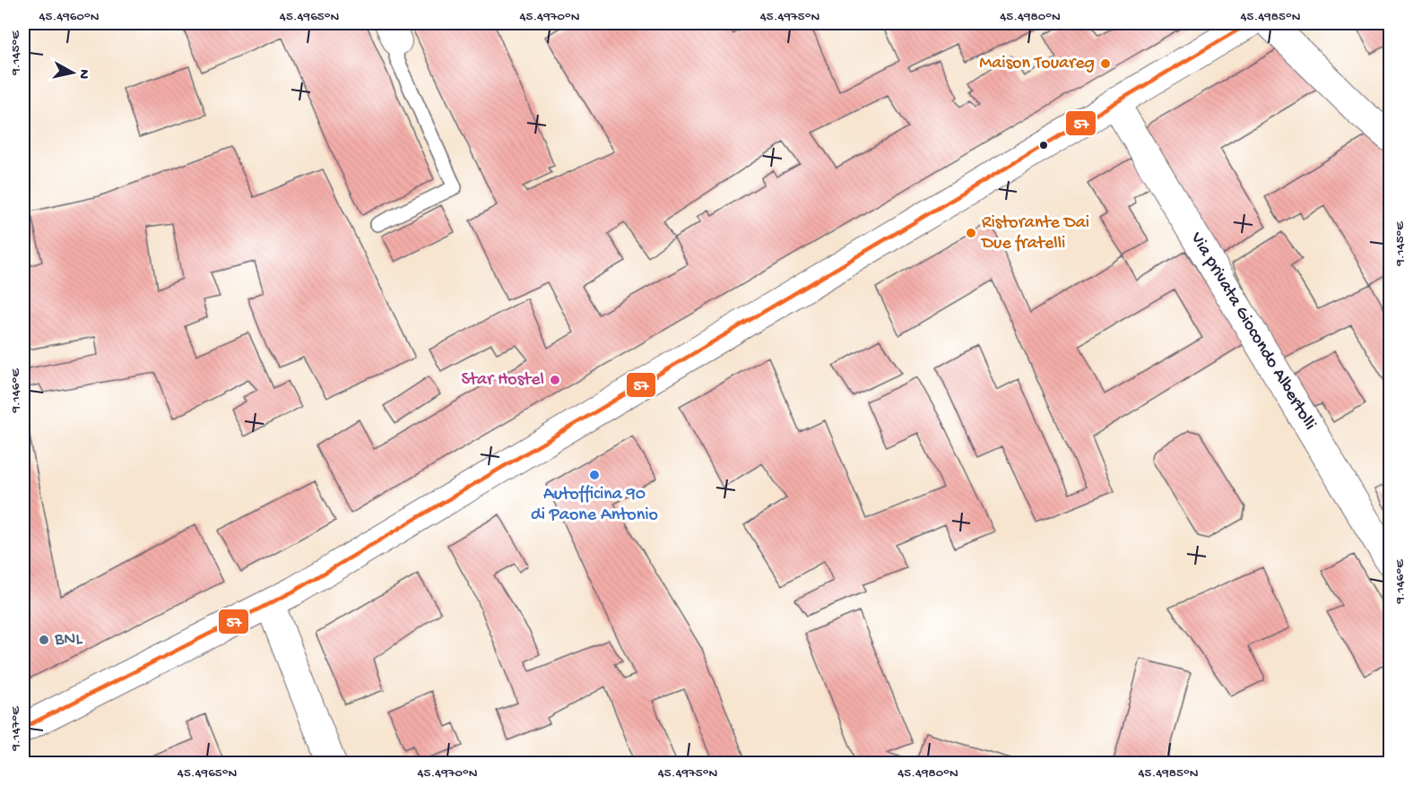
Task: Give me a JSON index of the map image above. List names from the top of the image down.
{
  "streets": {
    "street": ["Via privata Giocondo Albertolli"]
  },
  "places": [
    "Maison Touareg",
    "Ristorante Dai Due fratelli",
    "Star Hostel",
    "Autofficina 90 di Paone Antonio",
    "BNL"
  ],
  "lines": ["transit line 57"],
  "north": "right",
  "coordinates": [
    "45.4960°N",
    "45.4965°N",
    "45.4970°N",
    "45.4975°N",
    "45.4980°N",
    "45.4985°N",
    "9.145°E",
    "9.146°E",
    "9.147°E"
  ]
}
